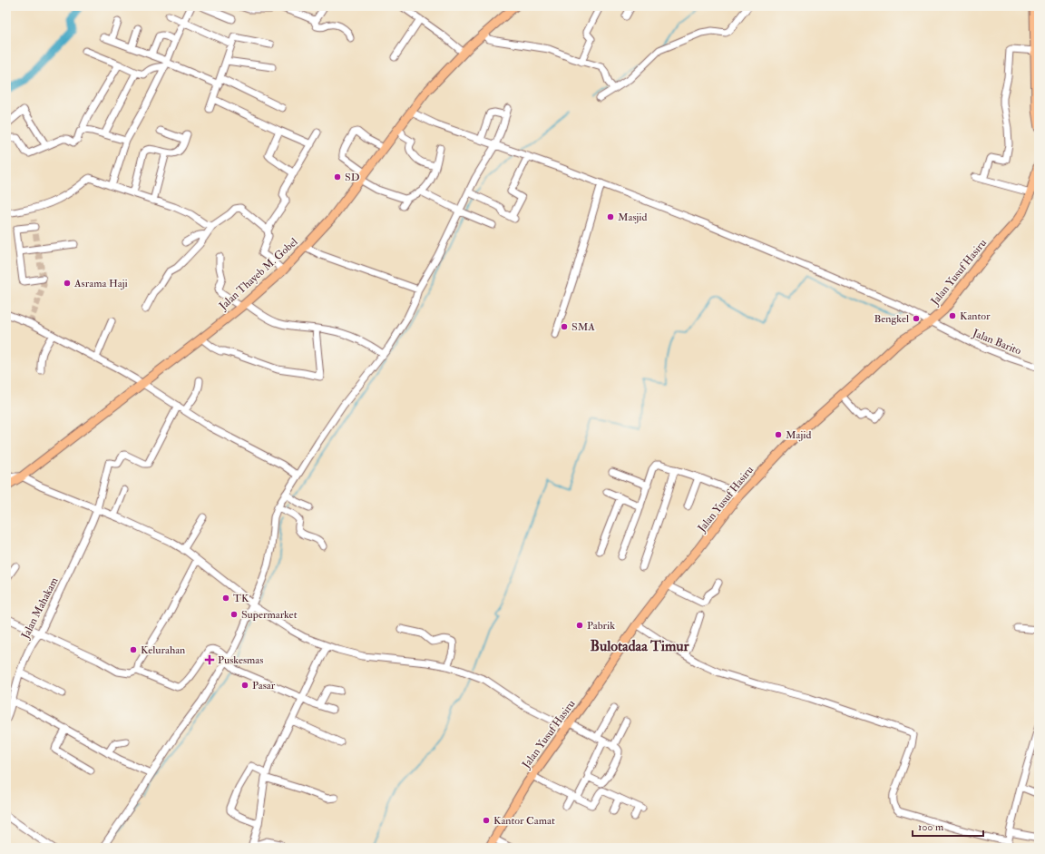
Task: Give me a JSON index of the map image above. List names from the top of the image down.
{
  "streets": {
    "main road": ["Jalan Yusuf Hasiru", "Jalan Thayeb M. Gobel"],
    "street": ["Jalan Barito", "Jalan Mahakam"]
  },
  "crossings": [
    ["Jalan Yusuf Hasiru", "Jalan Barito"],
    ["Jalan Thayeb M. Gobel", "Jalan Barito"]
  ],
  "districts": ["Bulotadaa Timur"],
  "places": {
    "other": [
      "SD",
      "Masjid",
      "Asrama Haji",
      "Kantor",
      "Bengkel",
      "SMA",
      "Majid",
      "TK",
      "Supermarket",
      "Pabrik",
      "Kelurahan",
      "Pasar",
      "Kantor Camat"
    ],
    "health": ["Puskesmas"]
  },
  "scale_bar": "100 m"
}
